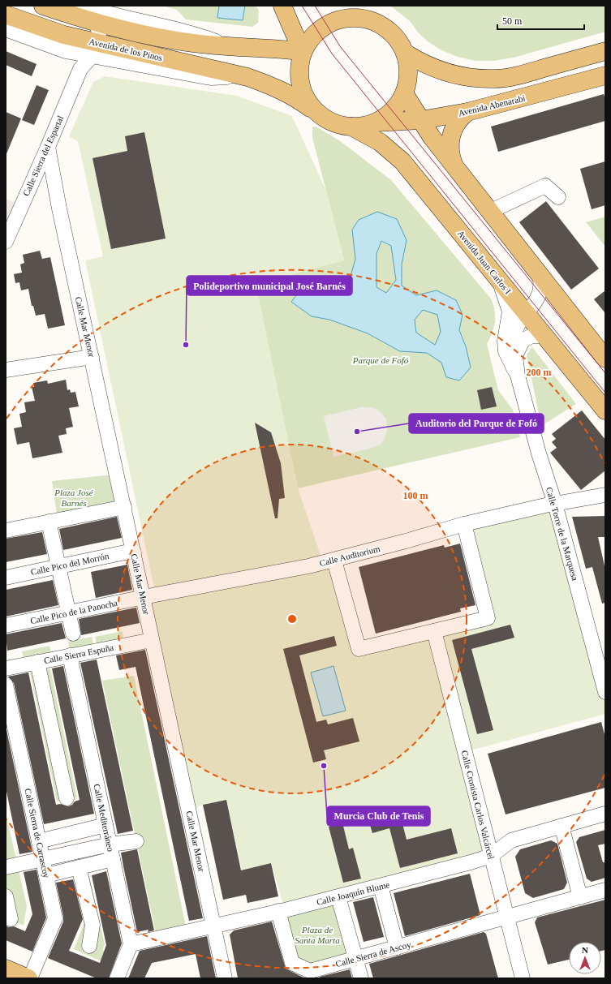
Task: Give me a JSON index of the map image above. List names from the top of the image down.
{
  "streets": {
    "main road": ["Avenida de los Pinos", "Avenida Abenarabi", "Avenida Juan Carlos I"],
    "street": [
      "Calle Sierra del Espartal",
      "Calle Mar Menor",
      "Calle Torre de la Marquesa",
      "Calle Auditorium",
      "Calle Pico del Morrón",
      "Calle Pico de la Panocha",
      "Calle Sierra Espuña",
      "Calle Cronista Carlos Valcárcel",
      "Calle Mediterráneo",
      "Calle Sierra de Carrascoy",
      "Calle Joaquín Blume",
      "Calle Sierra de Ascoy"
    ]
  },
  "crossings": [
    ["Avenida de los Pinos", "Avenida Abenarabi"],
    ["Avenida de los Pinos", "Calle Sierra del Espartal"],
    ["Avenida de los Pinos", "Avenida Juan Carlos I"],
    ["Avenida Abenarabi", "Avenida Juan Carlos I"],
    ["Calle Sierra del Espartal", "Calle Mar Menor"],
    ["Avenida Juan Carlos I", "Calle Torre de la Marquesa"],
    ["Calle Mar Menor", "Calle Auditorium"],
    ["Calle Mar Menor", "Calle Pico del Morrón"],
    ["Calle Mar Menor", "Calle Pico de la Panocha"],
    ["Calle Mar Menor", "Calle Sierra Espuña"],
    ["Calle Mar Menor", "Calle Joaquín Blume"],
    ["Calle Torre de la Marquesa", "Calle Auditorium"],
    ["Calle Auditorium", "Calle Pico de la Panocha"],
    ["Calle Sierra Espuña", "Calle Mediterráneo"],
    ["Calle Cronista Carlos Valcárcel", "Calle Joaquín Blume"],
    ["Calle Cronista Carlos Valcárcel", "Calle Sierra de Ascoy"],
    ["Calle Mediterráneo", "Calle Joaquín Blume"],
    ["Calle Joaquín Blume", "Calle Sierra de Ascoy"]
  ],
  "parks": ["Parque de Fofó", "Plaza José Barnés", "Plaza de Santa Marta"],
  "places": ["Polideportivo municipal José Barnés", "Auditorio del Parque de Fofó", "Murcia Club de Tenis"],
  "scale_bar": "50 m",
  "north": "top",
  "rings": ["200 m", "100 m"]
}
